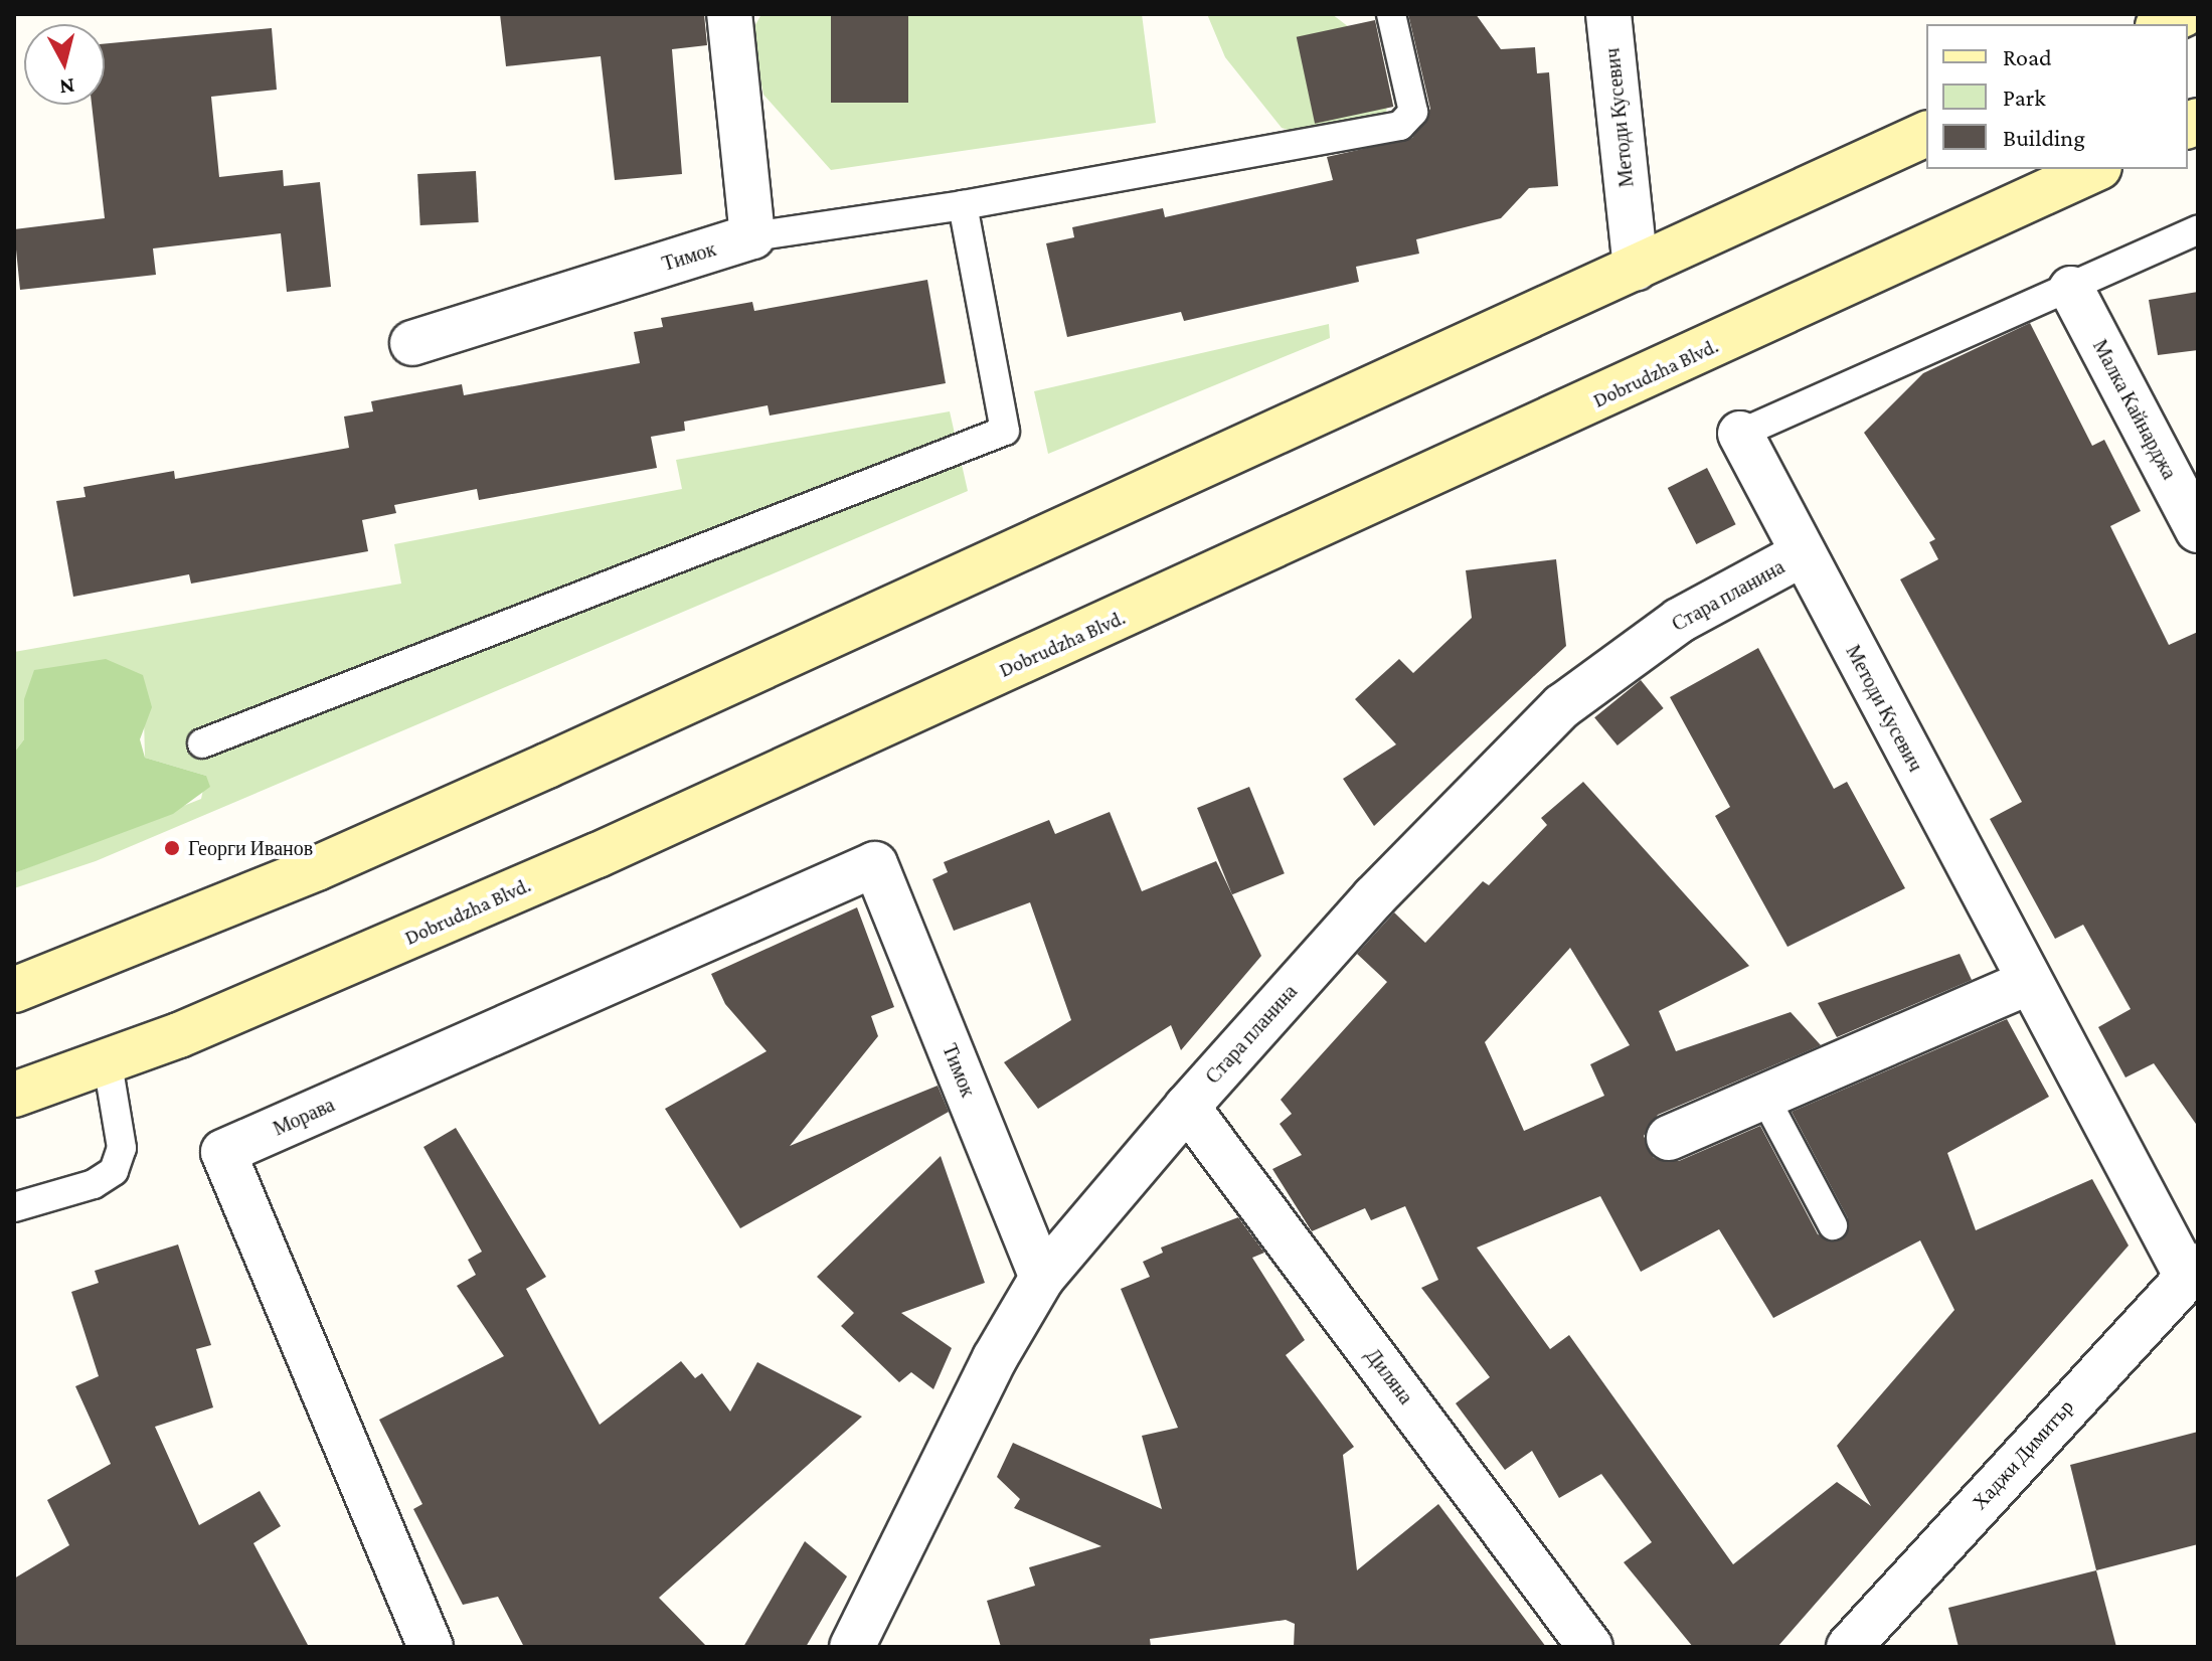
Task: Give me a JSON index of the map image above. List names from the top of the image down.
{
  "streets": {
    "main road": ["Dobrudzha Blvd."],
    "street": [
      "Методи Кусевич",
      "Тимок",
      "Малка Кайнарджа",
      "Стара планина",
      "Морава",
      "Диляна",
      "Хаджи Димитър"
    ]
  },
  "crossings": [
    ["Методи Кусевич", "Стара планина"],
    ["Методи Кусевич", "Хаджи Димитър"],
    ["Тимок", "Стара планина"],
    ["Тимок", "Морава"],
    ["Стара планина", "Диляна"]
  ],
  "places": ["Георги Иванов"],
  "legend": ["Road", "Park", "Building"],
  "north": "bottom"
}
